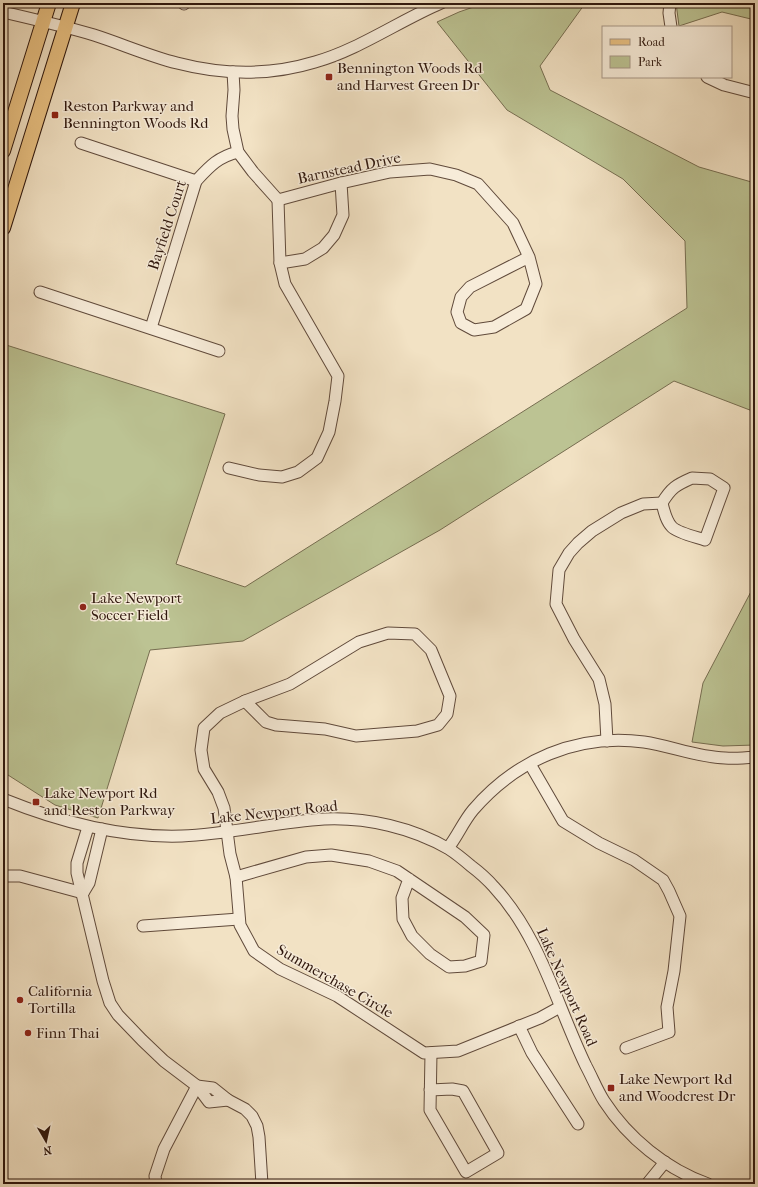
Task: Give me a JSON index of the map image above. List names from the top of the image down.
{
  "streets": {
    "street": [
      "Barnstead Drive",
      "Bayfield Court",
      "Lake Newport Road",
      "Summerchase Circle"
    ]
  },
  "crossings": [
    ["Lake Newport Road", "Summerchase Circle"]
  ],
  "places": {
    "transit": [
      "Bennington Woods Rd and Harvest Green Dr",
      "Reston Parkway and Bennington Woods Rd",
      "Lake Newport Rd and Reston Parkway",
      "Lake Newport Rd and Woodcrest Dr"
    ],
    "other": ["Lake Newport Soccer Field", "California Tortilla", "Finn Thai"]
  },
  "legend": ["Road", "Park"],
  "north": "bottom"
}
